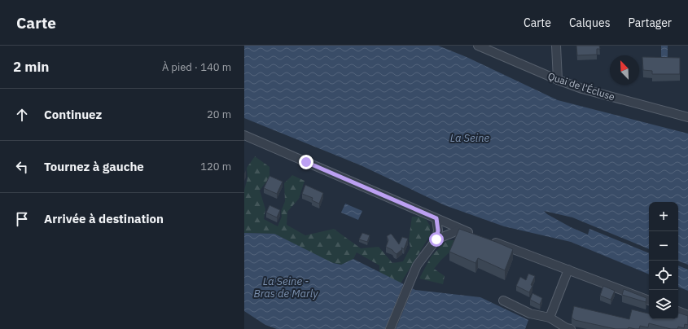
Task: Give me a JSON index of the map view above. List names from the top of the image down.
{
  "streets": {
    "street": ["Quai de l'Écluse"]
  },
  "water": ["La Seine", "La Seine - Bras de Marly"],
  "north": "top left",
  "page": {
    "header": "Carte",
    "nav": ["Carte", "Calques", "Partager"],
    "heading": ["2 min", "À pied · 140 m"],
    "list": [
      ["Continuez", "20 m"],
      ["Tournez à gauche", "120 m"],
      "Arrivée à destination"
    ],
    "map_buttons": ["+", "−"]
  }
}
